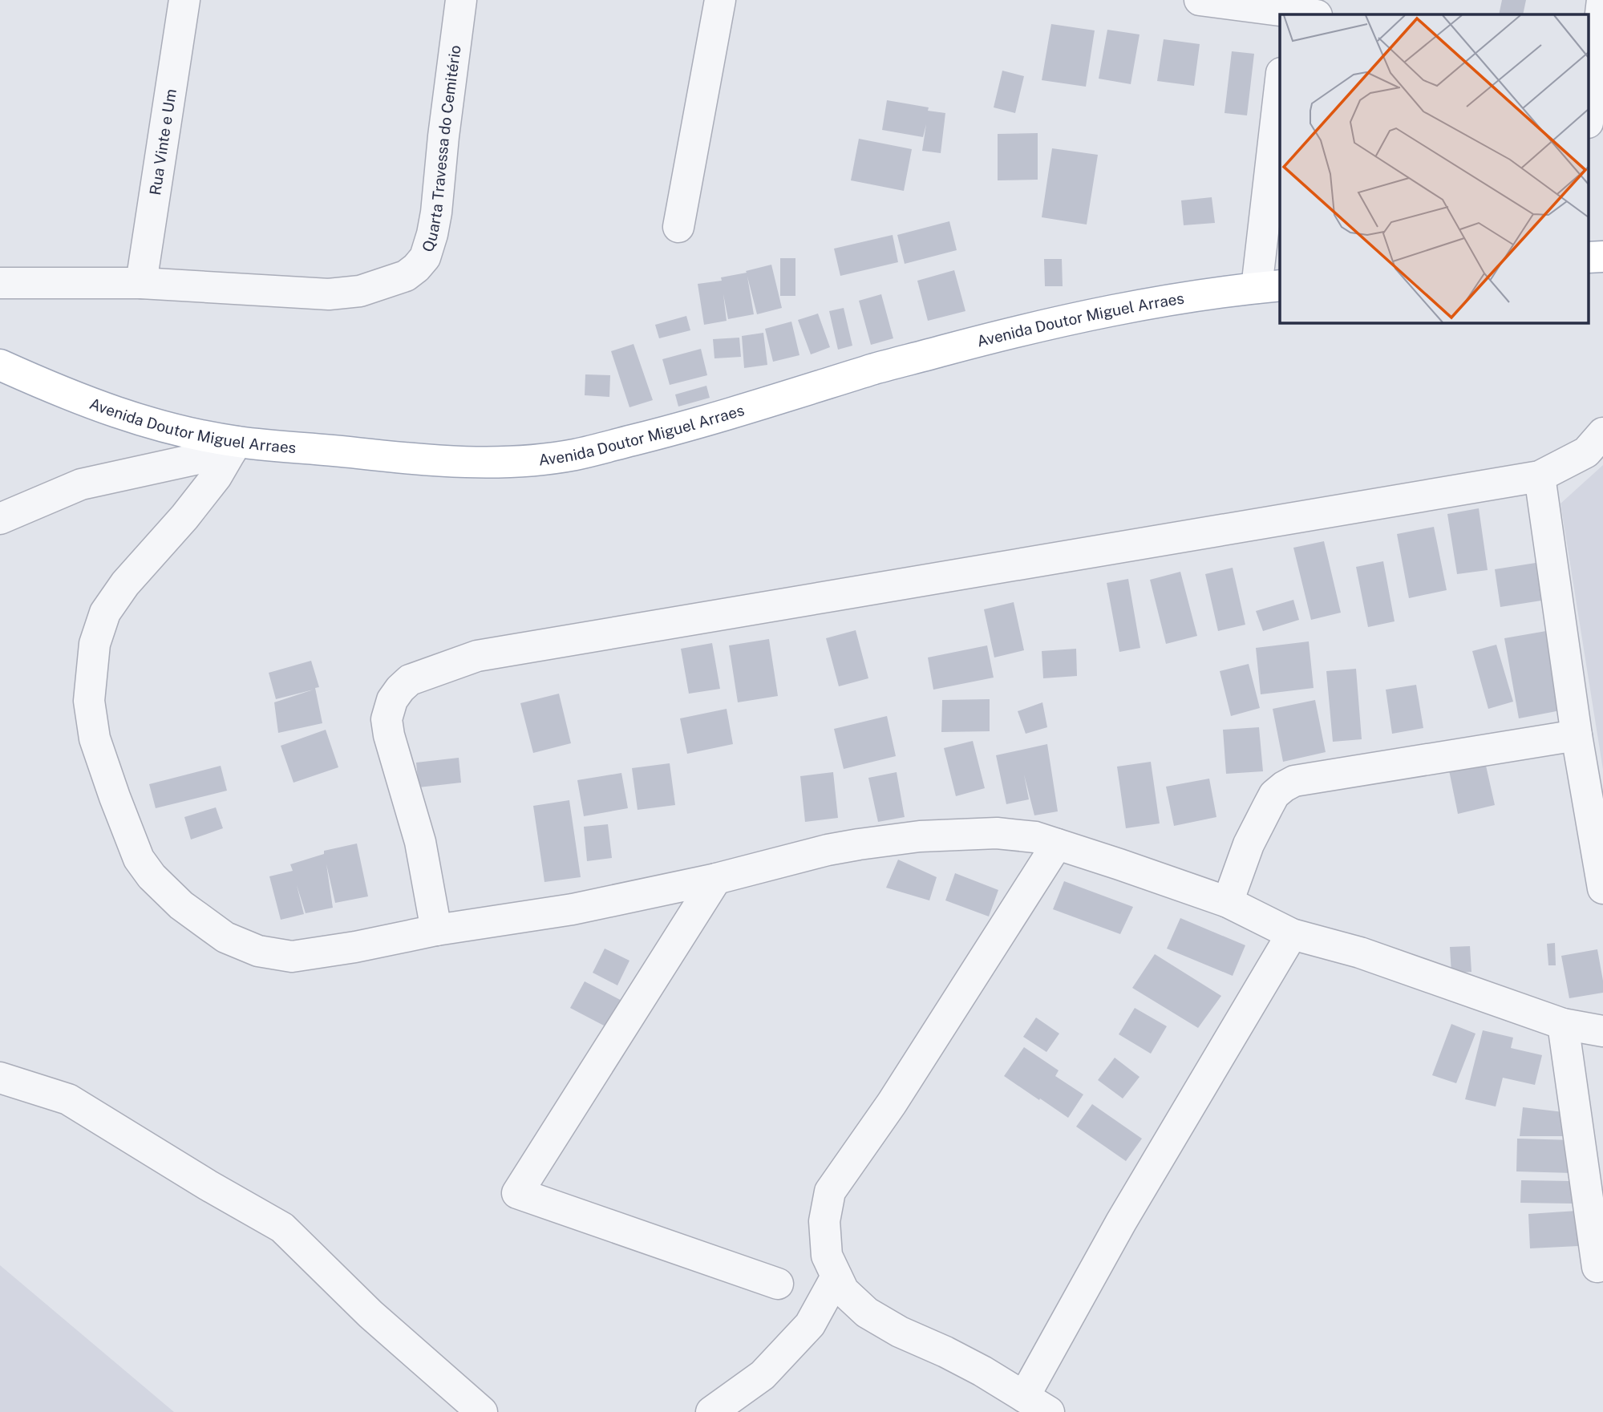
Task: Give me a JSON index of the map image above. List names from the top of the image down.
{
  "streets": {
    "main road": ["Avenida Doutor Miguel Arraes"],
    "street": ["Rua Vinte e Um", "Quarta Travessa do Cemitério"]
  },
  "crossings": [
    ["Rua Vinte e Um", "Quarta Travessa do Cemitério"]
  ]
}
